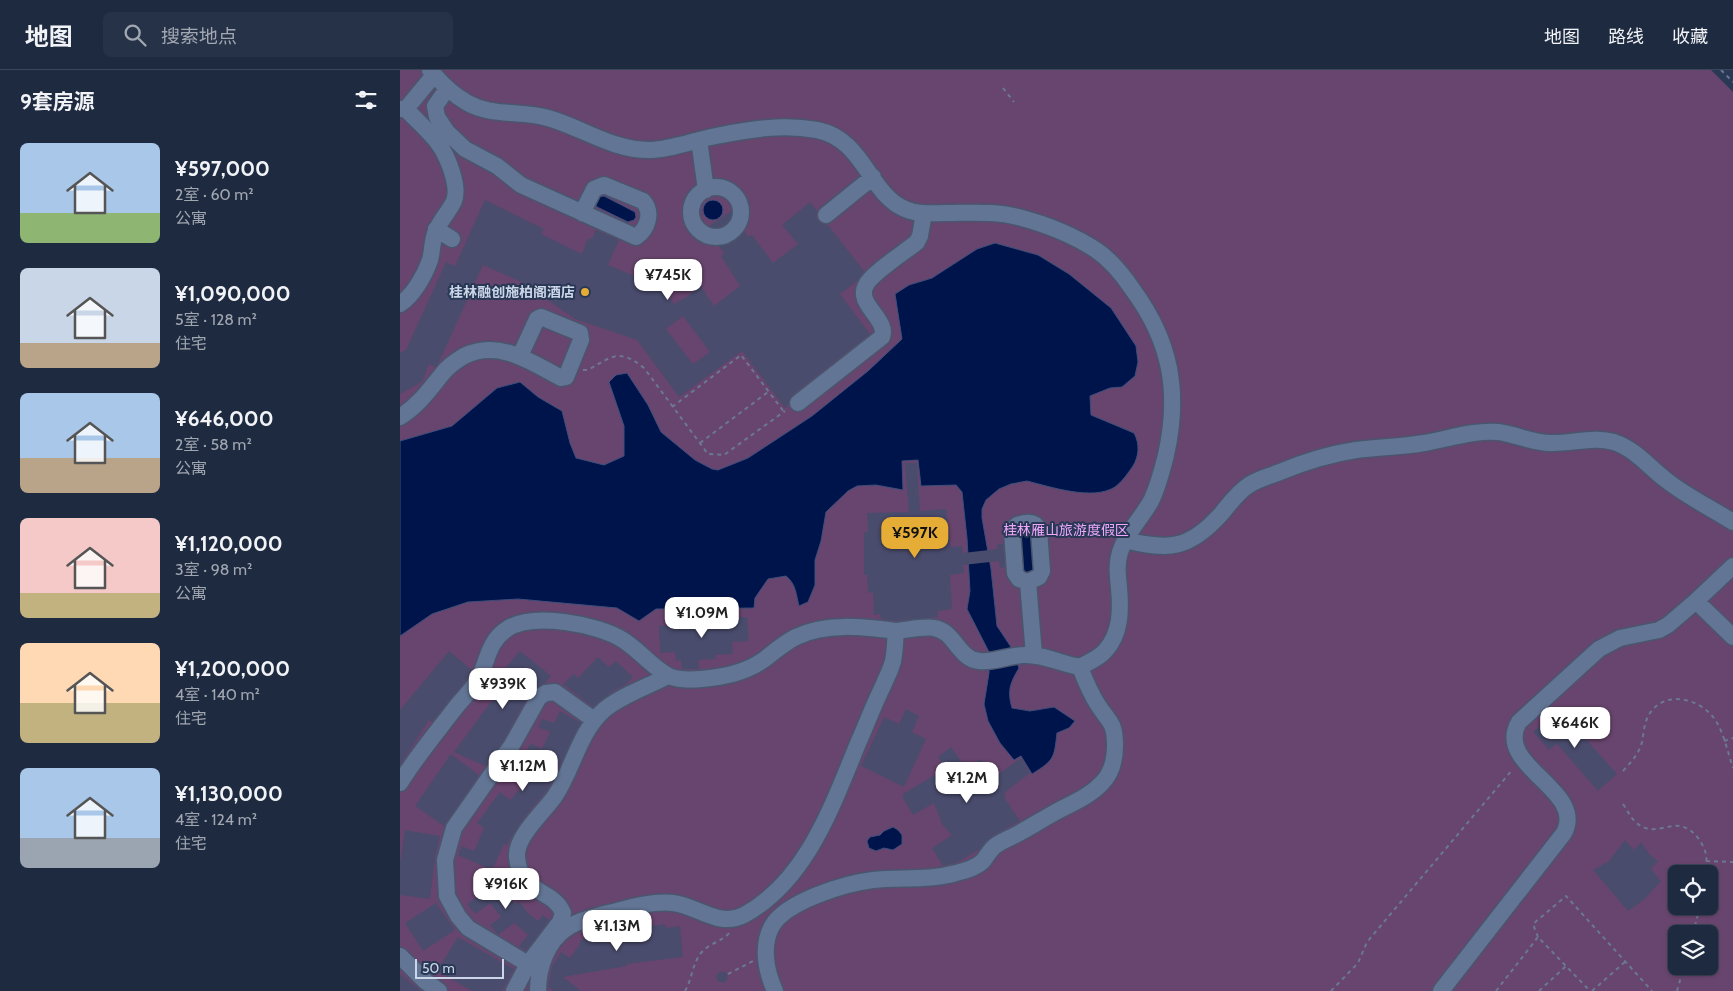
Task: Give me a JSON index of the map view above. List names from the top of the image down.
{
  "parks": ["桂林雁山旅游度假区"],
  "places": ["桂林融创施柏阁酒店"],
  "scale_bar": "50 m",
  "page": {
    "header": "地图",
    "search": "搜索地点",
    "nav": ["地图", "路线", "收藏"],
    "heading": "9套房源",
    "list": [
      {
        "name": "¥597,000",
        "note": "2室 · 60 m² · 公寓"
      },
      {
        "name": "¥1,090,000",
        "note": "5室 · 128 m² · 住宅"
      },
      {
        "name": "¥646,000",
        "note": "2室 · 58 m² · 公寓"
      },
      {
        "name": "¥1,120,000",
        "note": "3室 · 98 m² · 公寓"
      },
      {
        "name": "¥1,200,000",
        "note": "4室 · 140 m² · 住宅"
      },
      {
        "name": "¥1,130,000",
        "note": "4室 · 124 m² · 住宅"
      }
    ],
    "price": [
      "¥745K",
      "¥597K",
      "¥1.09M",
      "¥939K",
      "¥646K",
      "¥1.12M",
      "¥1.2M",
      "¥916K",
      "¥1.13M"
    ],
    "scale": "50 m"
  }
}
